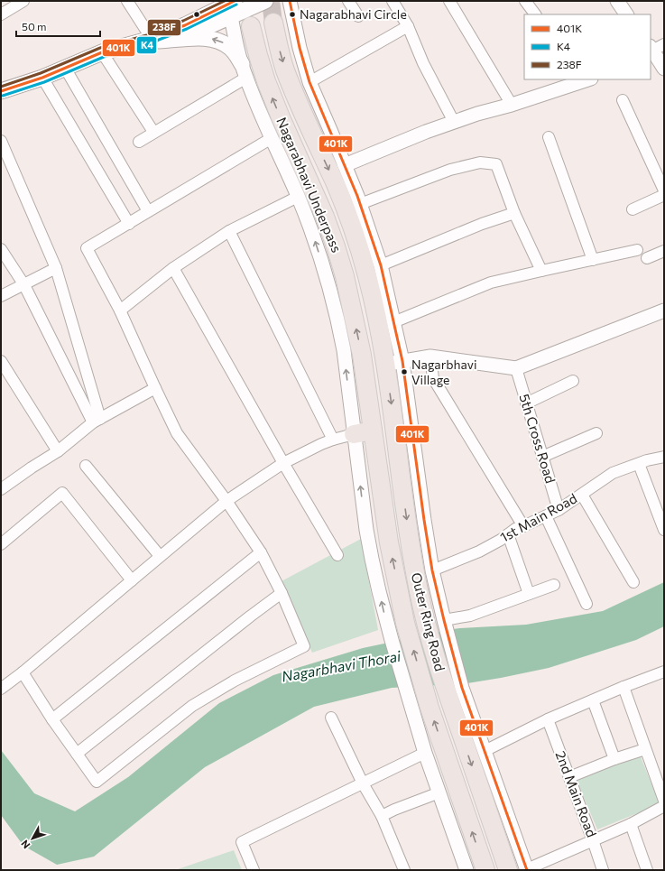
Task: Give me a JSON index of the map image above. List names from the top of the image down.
{
  "streets": {
    "highway": ["Nagarabhavi Underpass", "Outer Ring Road"],
    "street": ["5th Cross Road", "1st Main Road", "2nd Main Road"]
  },
  "crossings": [
    ["Nagarabhavi Underpass", "Outer Ring Road"],
    ["5th Cross Road", "1st Main Road"]
  ],
  "water": ["Nagarbhavi Thorai"],
  "places": ["Nagarabhavi Circle", "Nagarbhavi Village"],
  "lines": ["transit line 401K", "transit line 238F", "transit line K4"],
  "legend": ["401K", "K4", "238F"],
  "scale_bar": "50 m",
  "north": "bottom left"
}
